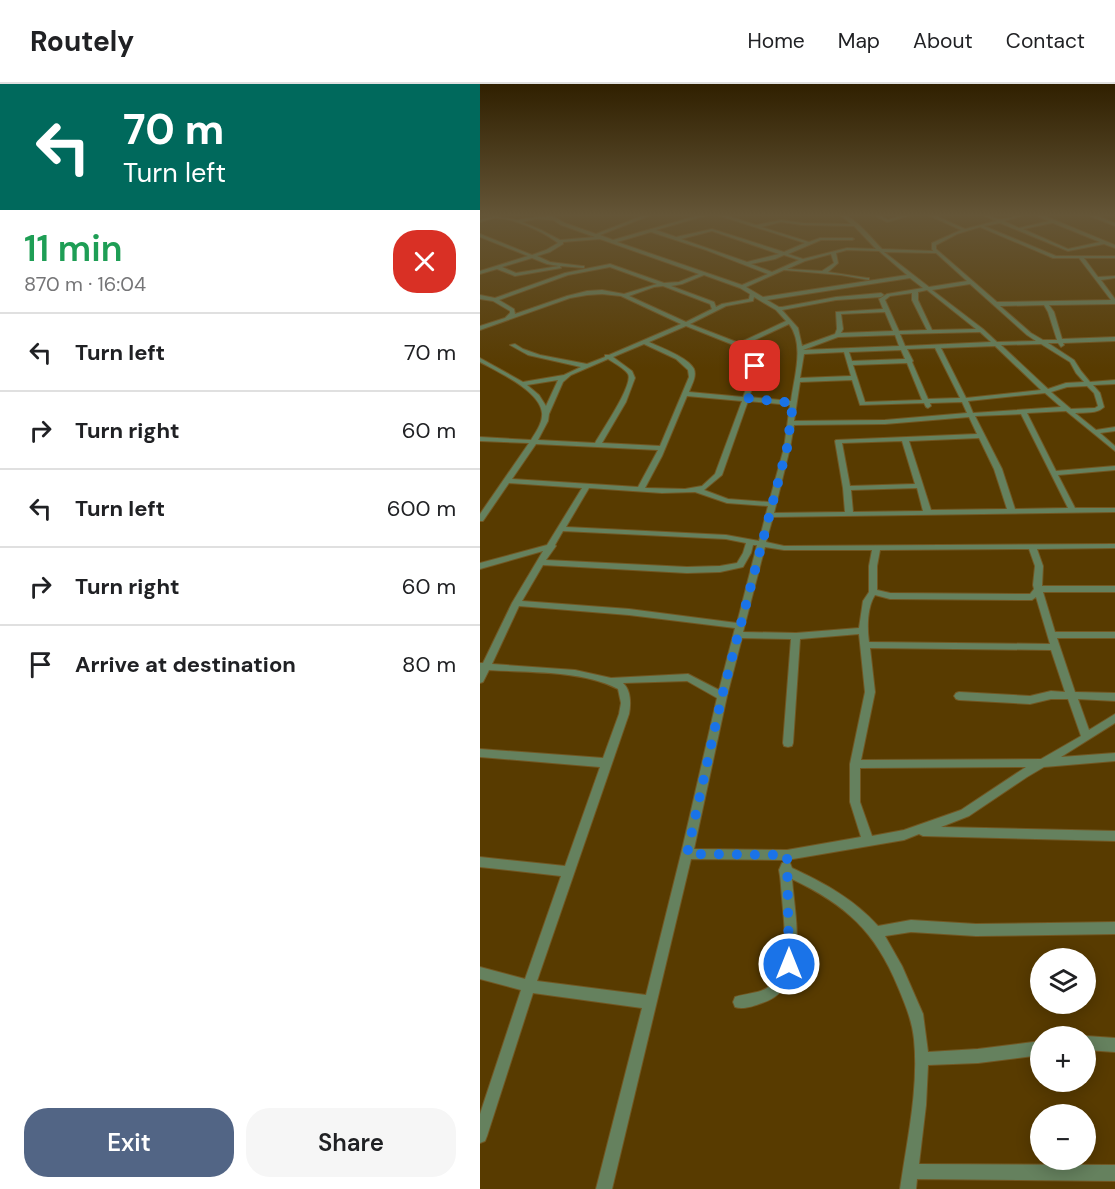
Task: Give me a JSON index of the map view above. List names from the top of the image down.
{
  "page": {
    "header": "Routely",
    "nav": [
      "Home",
      "Map",
      "About",
      "Contact"
    ],
    "turn": ["70 m", "Turn left"],
    "heading": ["11 min", "870 m · 16:04"],
    "list": [
      {
        "name": "Turn left",
        "value": "70 m"
      },
      {
        "name": "Turn right",
        "value": "60 m"
      },
      {
        "name": "Turn left",
        "value": "600 m"
      },
      {
        "name": "Turn right",
        "value": "60 m"
      },
      {
        "name": "Arrive at destination",
        "value": "80 m"
      }
    ],
    "map_buttons": ["+", "−"],
    "buttons": ["Exit", "Share"]
  }
}
